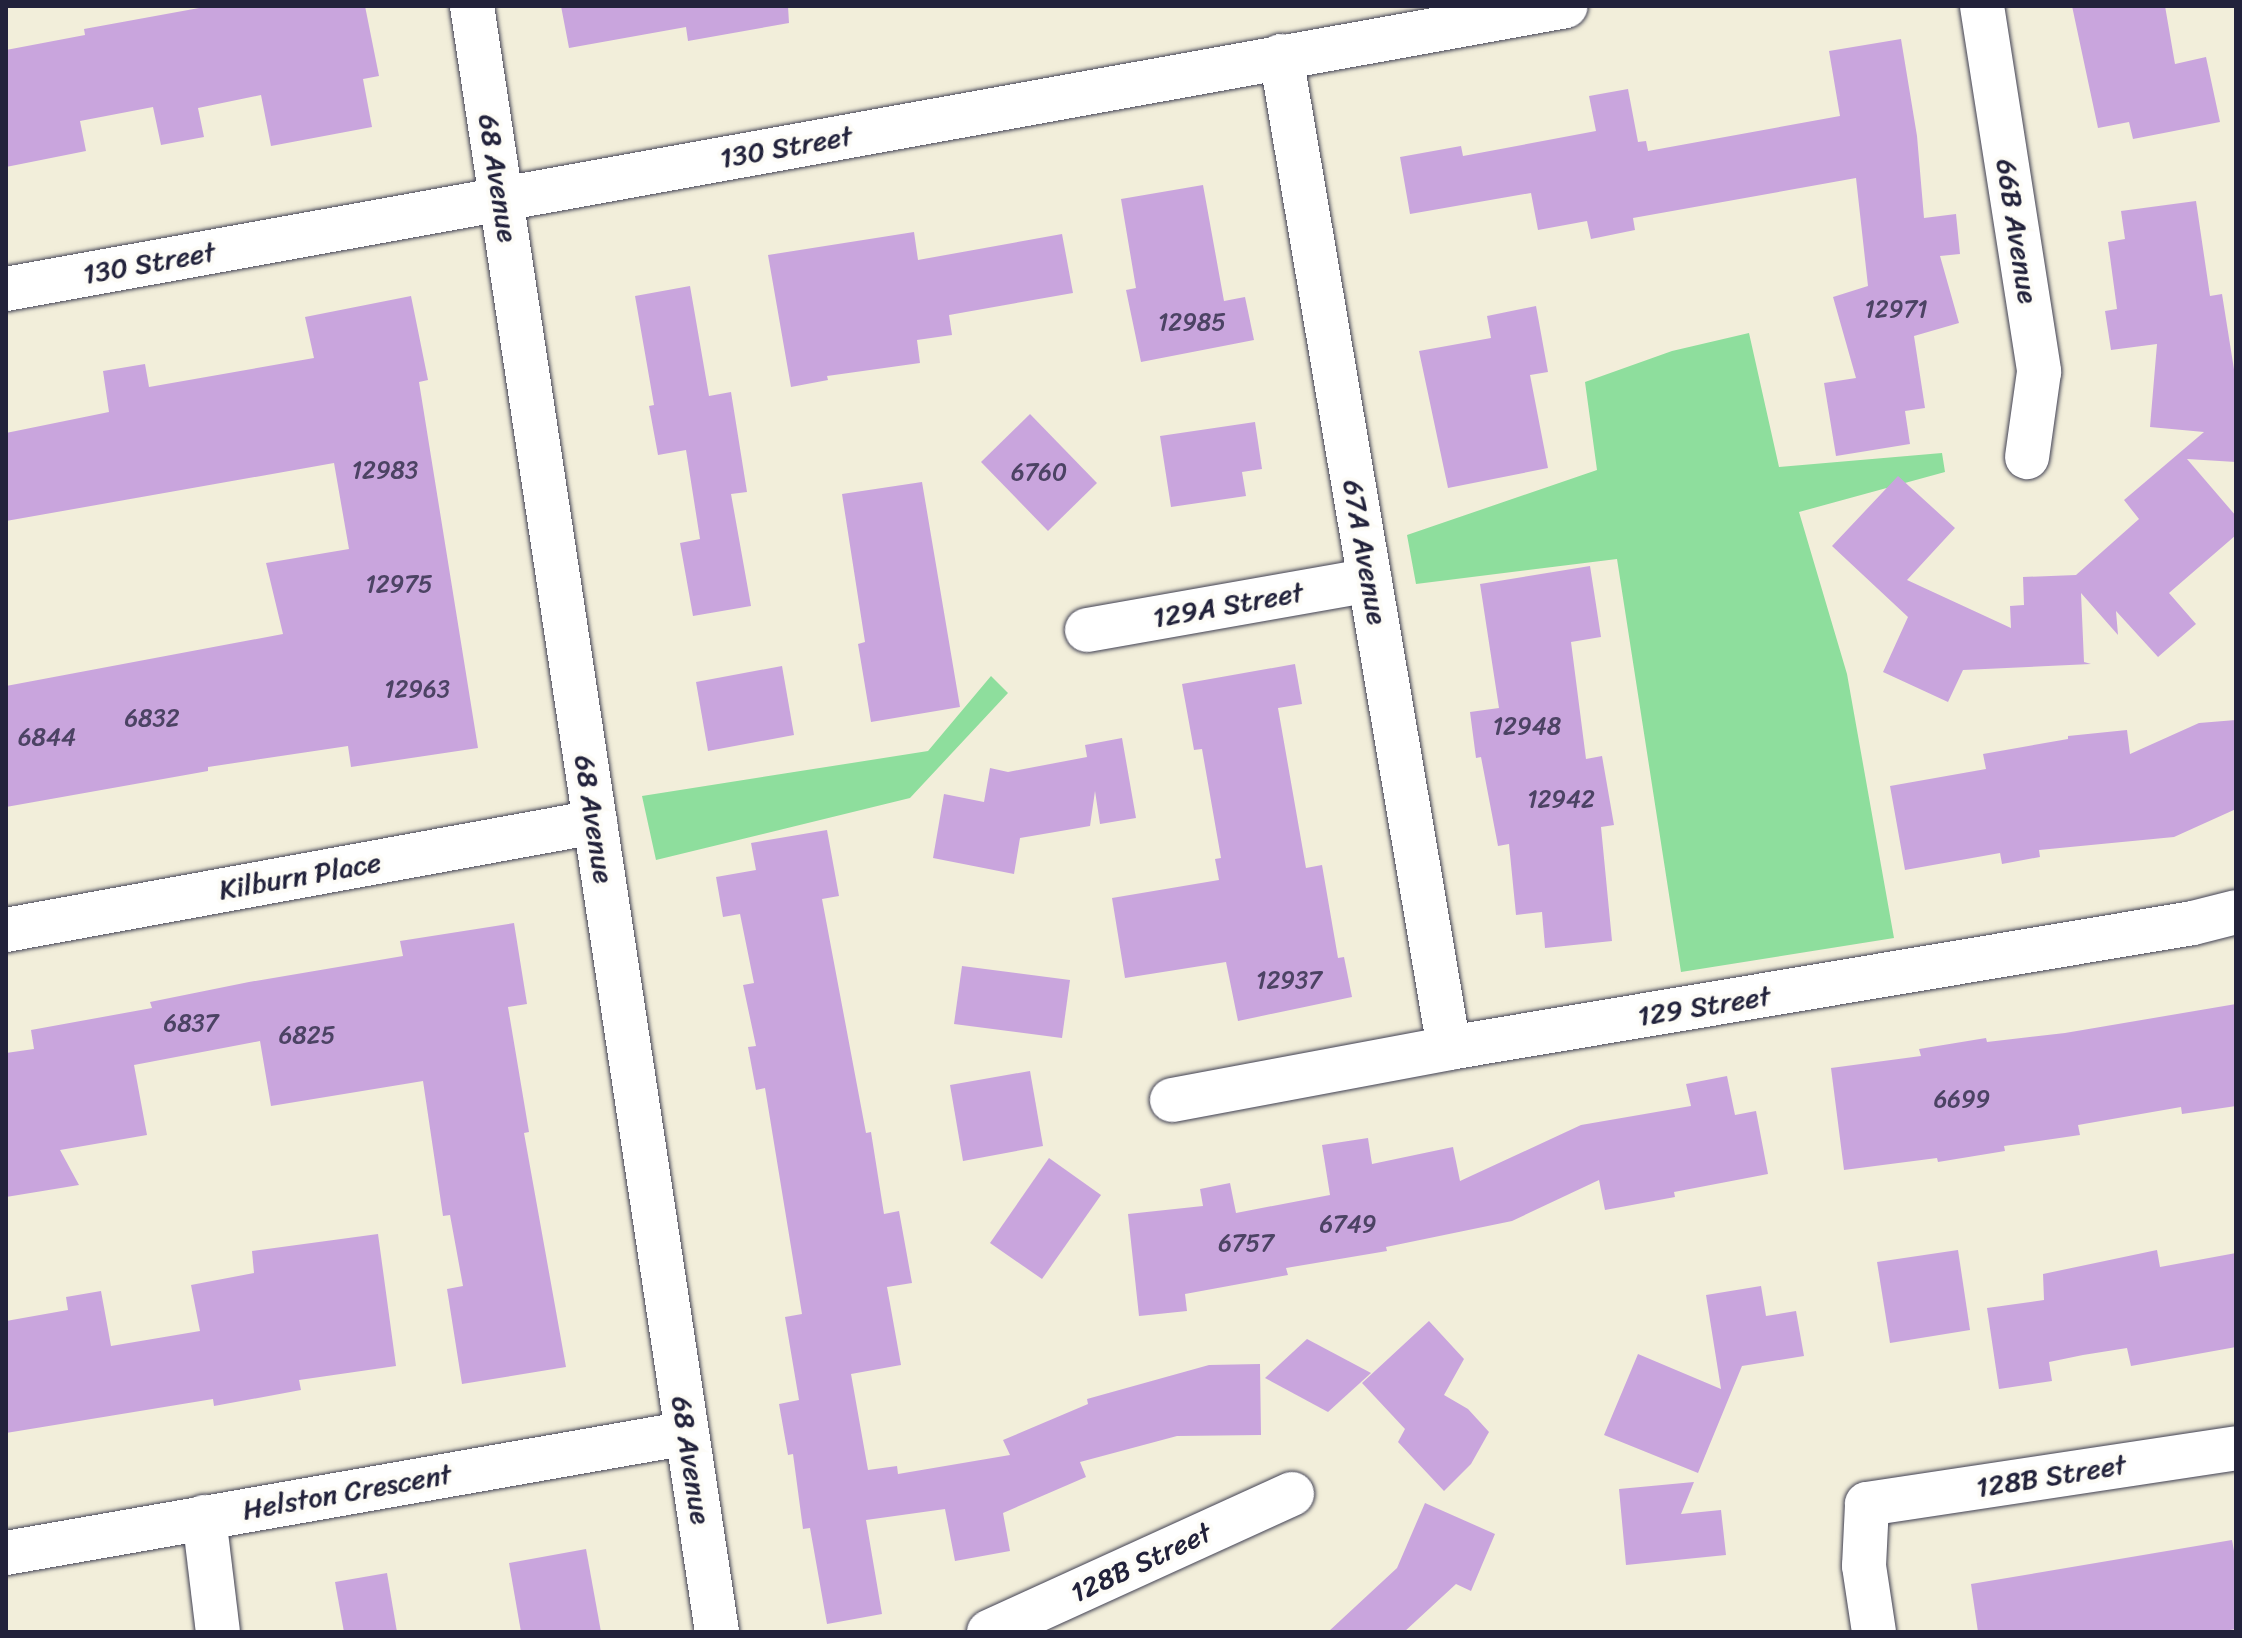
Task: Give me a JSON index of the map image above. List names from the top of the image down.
{
  "streets": {
    "street": [
      "130 Street",
      "68 Avenue",
      "66B Avenue",
      "67A Avenue",
      "129A Street",
      "Kilburn Place",
      "129 Street",
      "128B Street",
      "Helston Crescent"
    ]
  },
  "crossings": [
    ["130 Street", "68 Avenue"],
    ["130 Street", "67A Avenue"],
    ["68 Avenue", "Kilburn Place"],
    ["68 Avenue", "Helston Crescent"],
    ["67A Avenue", "129A Street"],
    ["67A Avenue", "129 Street"]
  ],
  "house_numbers": [
    "12971",
    "12985",
    "12983",
    "6760",
    "12975",
    "12963",
    "6832",
    "12948",
    "6844",
    "12942",
    "12937",
    "6837",
    "6825",
    "6699",
    "6749",
    "6757"
  ]
}
